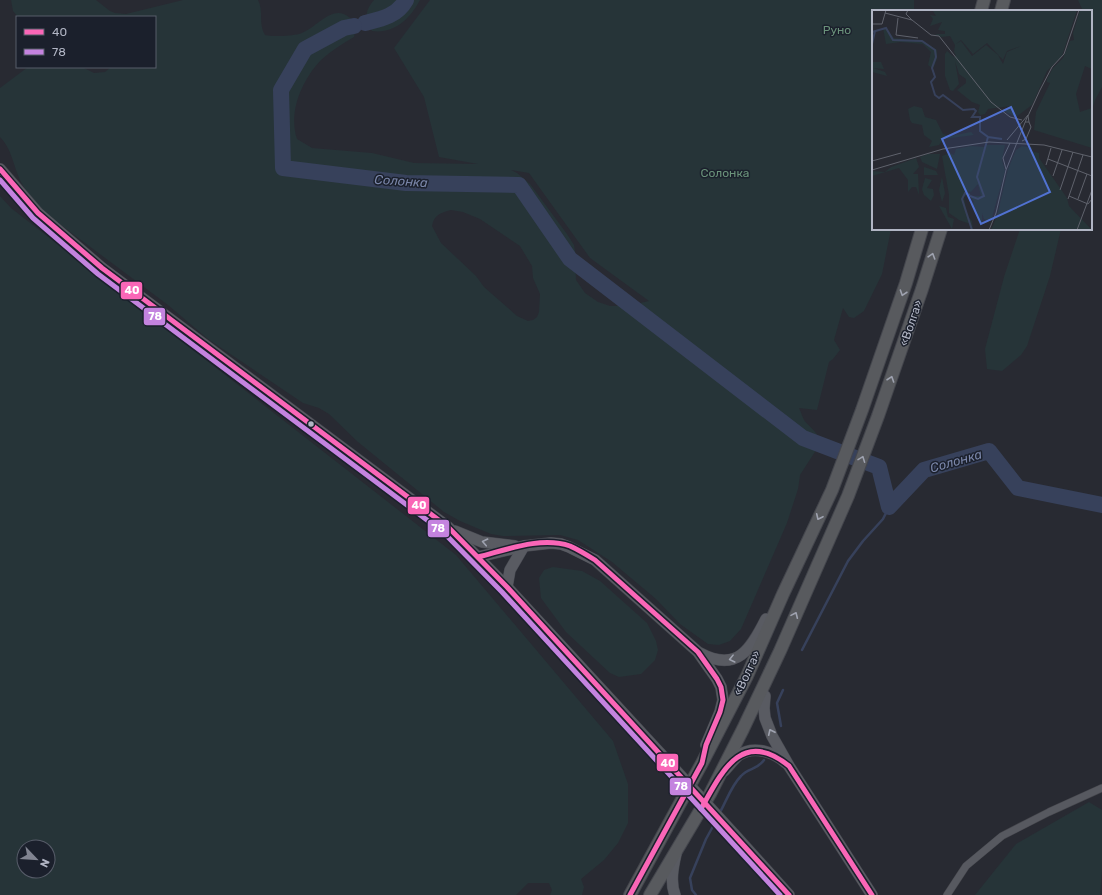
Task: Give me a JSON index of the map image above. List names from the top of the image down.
{
  "streets": {
    "highway": ["«Волга»"]
  },
  "water": ["Солонка"],
  "parks": ["Руно", "Солонка"],
  "lines": ["transit line 40", "transit line 78"],
  "legend": ["40", "78"],
  "north": "bottom right"
}
